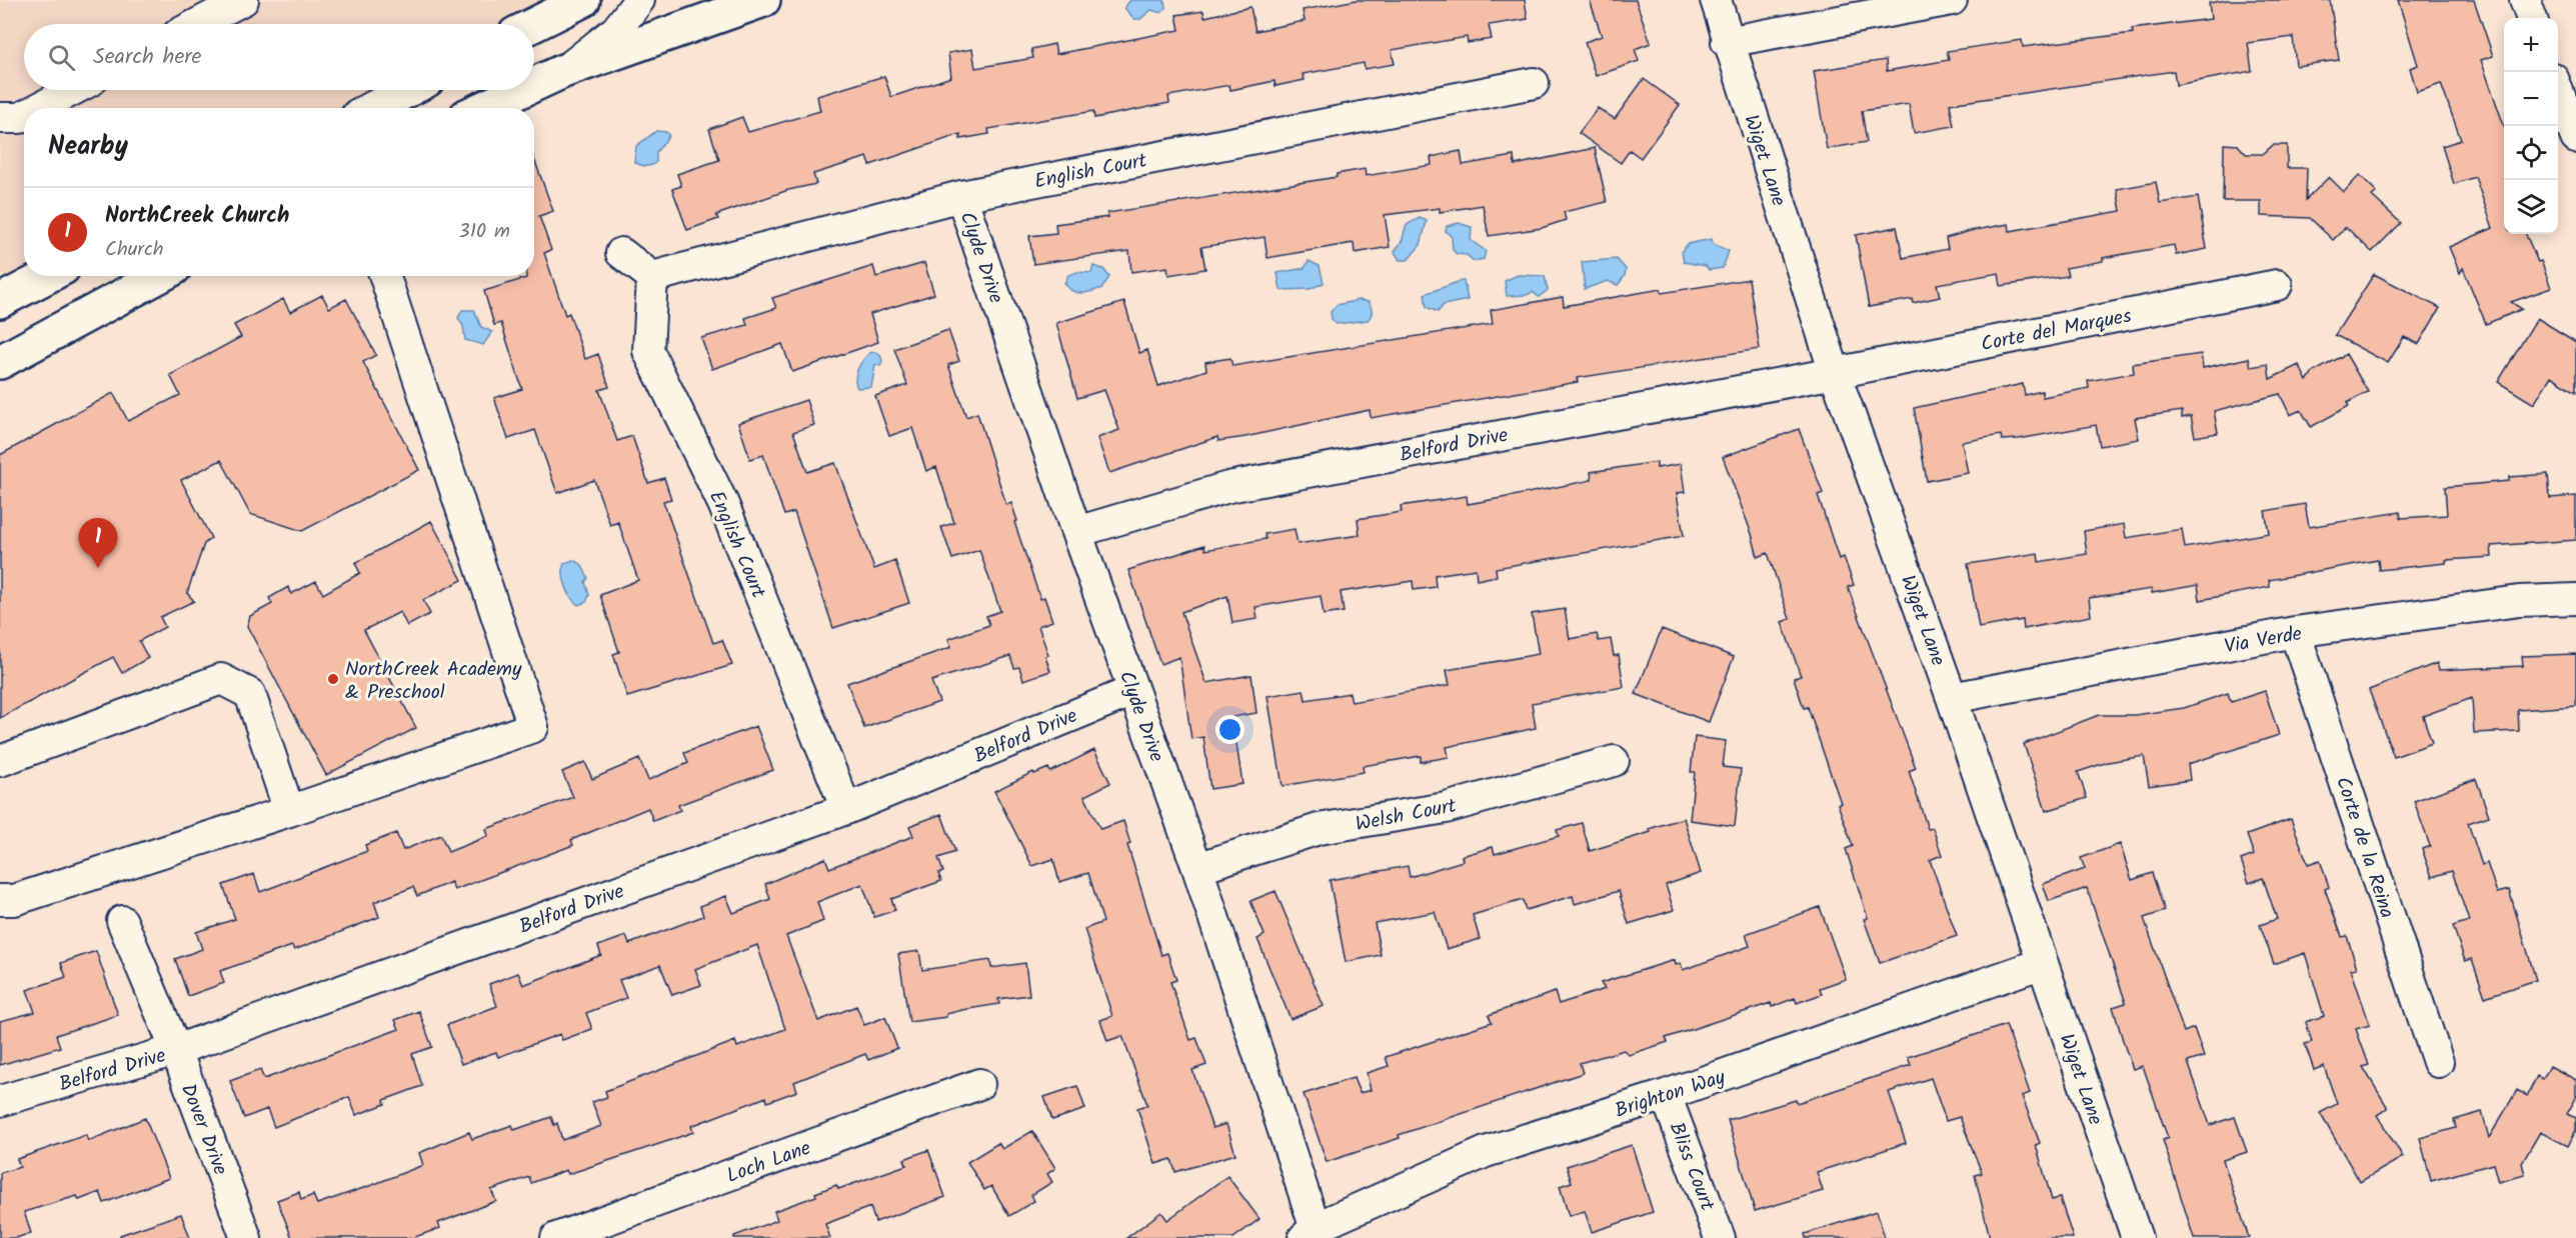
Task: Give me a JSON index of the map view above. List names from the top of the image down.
{
  "streets": {
    "street": [
      "Wiget Lane",
      "English Court",
      "Clyde Drive",
      "Corte del Marques",
      "Belford Drive",
      "Via Verde",
      "Welsh Court",
      "Corte de la Reina",
      "Brighton Way",
      "Dover Drive",
      "Loch Lane",
      "Bliss Court"
    ]
  },
  "crossings": [
    ["Wiget Lane", "Corte del Marques"],
    ["Wiget Lane", "Belford Drive"],
    ["Wiget Lane", "Via Verde"],
    ["Wiget Lane", "Brighton Way"],
    ["English Court", "Clyde Drive"],
    ["English Court", "Belford Drive"],
    ["Clyde Drive", "Belford Drive"],
    ["Clyde Drive", "Welsh Court"],
    ["Clyde Drive", "Brighton Way"],
    ["Corte del Marques", "Belford Drive"],
    ["Belford Drive", "Dover Drive"],
    ["Via Verde", "Corte de la Reina"],
    ["Brighton Way", "Bliss Court"]
  ],
  "places": ["NorthCreek Academy & Preschool"],
  "page": {
    "map_buttons": ["+", "−"],
    "search": "Search here",
    "heading": "Nearby",
    "list": [
      {
        "mark": "1",
        "name": "NorthCreek Church",
        "note": "Church",
        "value": "310 m"
      }
    ],
    "pins": "1"
  }
}
